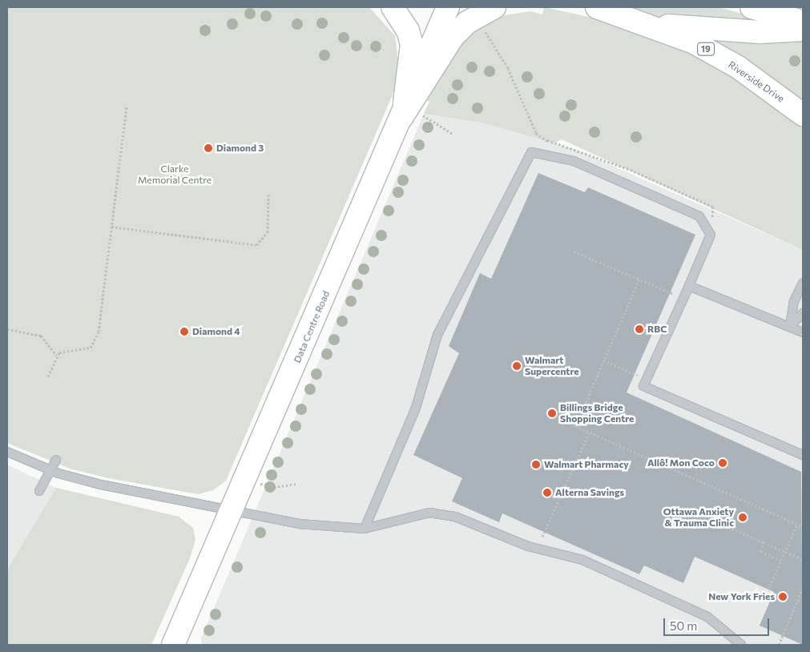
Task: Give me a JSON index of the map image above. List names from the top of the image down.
{
  "streets": {
    "main road": ["19", "Riverside Drive", "Data Centre Road"]
  },
  "parks": ["Clarke Memorial Centre"],
  "places": [
    "Diamond 3",
    "RBC",
    "Diamond 4",
    "Walmart Supercentre",
    "Billings Bridge Shopping Centre",
    "Allô! Mon Coco",
    "Walmart Pharmacy",
    "Alterna Savings",
    "Ottawa Anxiety & Trauma Clinic",
    "New York Fries"
  ],
  "scale_bar": "50 m"
}
